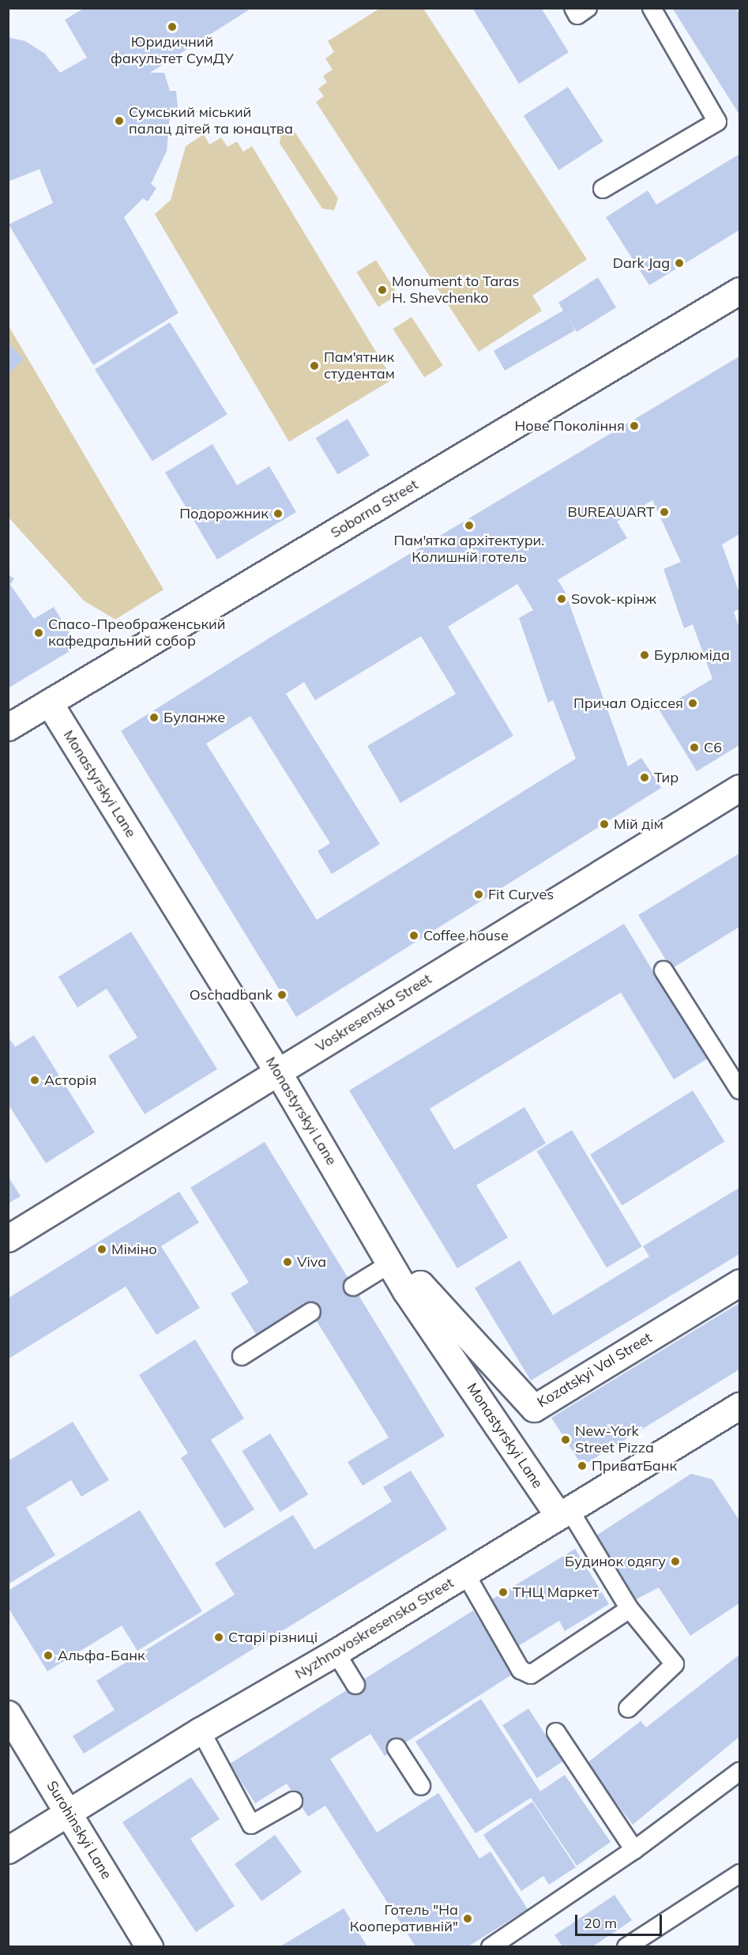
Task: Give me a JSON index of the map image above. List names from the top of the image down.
{
  "streets": {
    "street": [
      "Soborna Street",
      "Monastyrskyi Lane",
      "Voskresenska Street",
      "Kozatskyi Val Street",
      "Nyzhnovoskresenska Street",
      "Surohinskyi Lane"
    ]
  },
  "crossings": [
    ["Soborna Street", "Monastyrskyi Lane"],
    ["Monastyrskyi Lane", "Voskresenska Street"],
    ["Monastyrskyi Lane", "Kozatskyi Val Street"],
    ["Monastyrskyi Lane", "Nyzhnovoskresenska Street"],
    ["Nyzhnovoskresenska Street", "Surohinskyi Lane"]
  ],
  "places": [
    "Юридичний факультет СумДУ",
    "Сумський міський палац дітей та юнацтва",
    "Dark Jag",
    "Monument to Taras H. Shevchenko",
    "Пам'ятник студентам",
    "Нове Покоління",
    "BUREAUART",
    "Подорожник",
    "Пам'ятка архітектури. Колишній готель",
    "Sovok-крінж",
    "Спасо-Преображенський кафедральний собор",
    "Бурлюміда",
    "Причал Одіссея",
    "Буланже",
    "С6",
    "Тир",
    "Мій дім",
    "Fit Curves",
    "Coffee house",
    "Oschadbank",
    "Асторія",
    "Міміно",
    "Viva",
    "New-York Street Pizza",
    "ПриватБанк",
    "Будинок одягу",
    "ТНЦ Маркет",
    "Старі різниці",
    "Альфа-Банк",
    "Готель \"На Кооперативній\""
  ],
  "scale_bar": "20 m"
}
